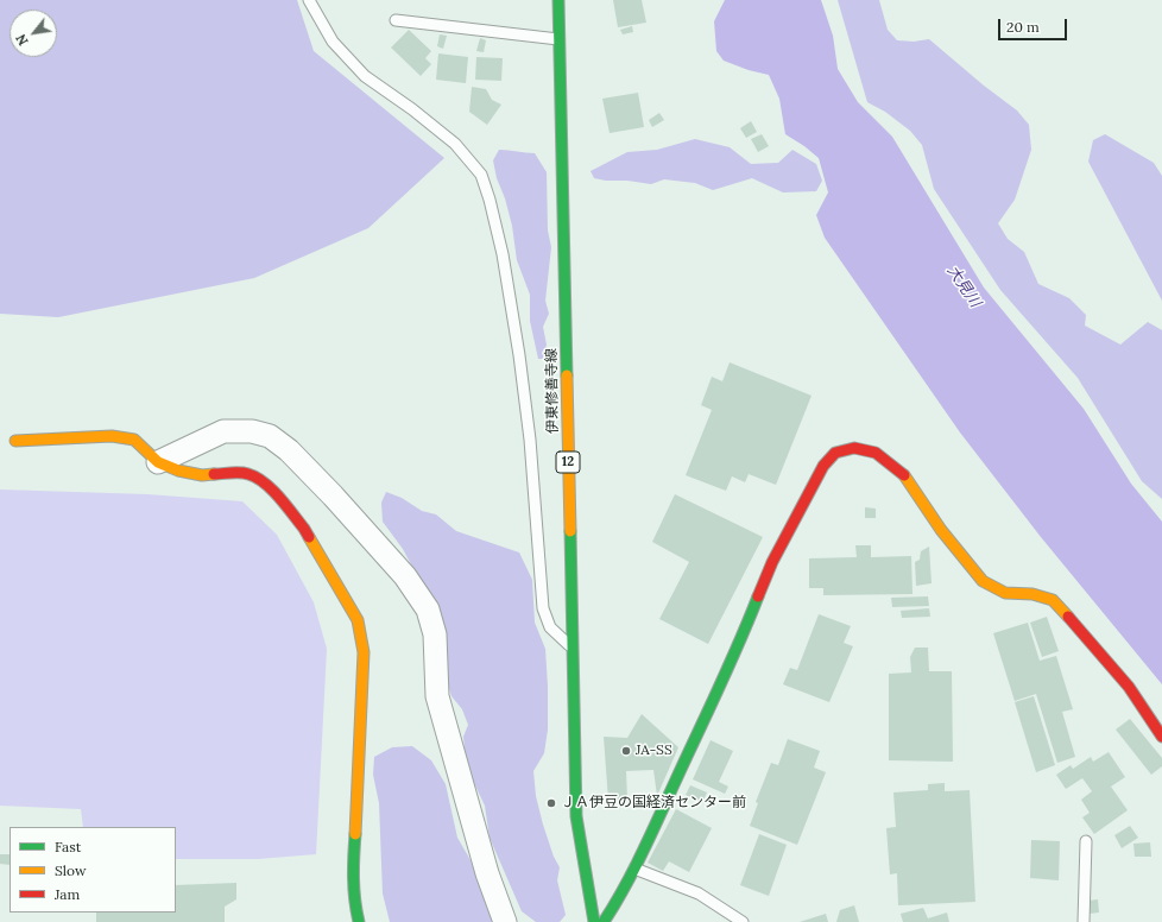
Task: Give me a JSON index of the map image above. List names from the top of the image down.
{
  "streets": {
    "street": ["伊東修善寺線", "12"]
  },
  "water": ["大見川"],
  "places": ["JA-SS", "ＪＡ伊豆の国経済センター前"],
  "legend": ["Fast", "Slow", "Jam"],
  "scale_bar": "20 m",
  "north": "bottom left"
}
